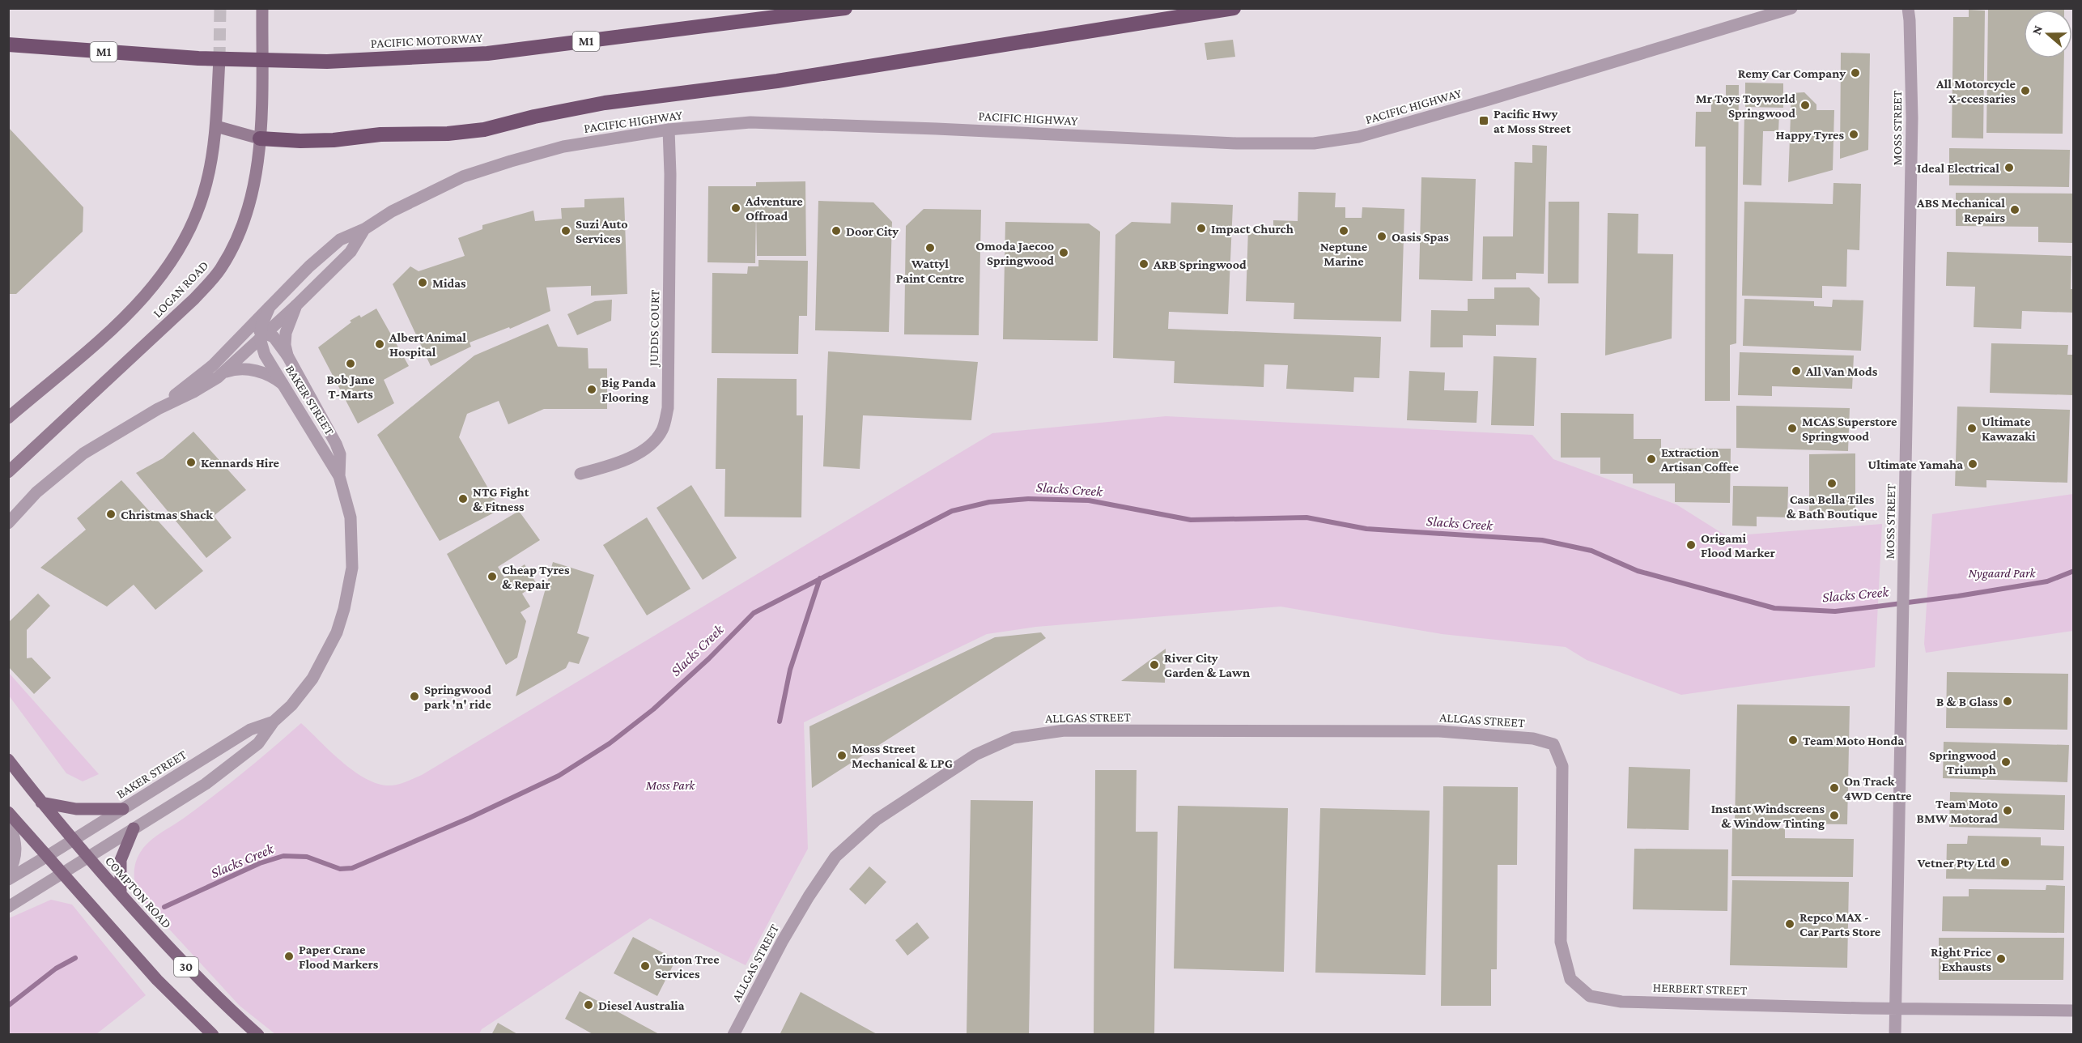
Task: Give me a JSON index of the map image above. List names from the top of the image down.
{
  "streets": {
    "highway": ["PACIFIC MOTORWAY", "M1"],
    "main road": ["LOGAN ROAD", "COMPTON ROAD", "30"],
    "street": [
      "PACIFIC HIGHWAY",
      "MOSS STREET",
      "JUDDS COURT",
      "BAKER STREET",
      "ALLGAS STREET",
      "HERBERT STREET"
    ]
  },
  "crossings": [
    ["PACIFIC HIGHWAY", "JUDDS COURT"],
    ["MOSS STREET", "HERBERT STREET"],
    ["BAKER STREET", "COMPTON ROAD"],
    ["BAKER STREET", "30"],
    ["ALLGAS STREET", "HERBERT STREET"]
  ],
  "water": ["Slacks Creek"],
  "parks": ["Nygaard Park", "Moss Park"],
  "places": {
    "other": [
      "Remy Car Company",
      "All Motorcycle X-ccessaries",
      "Mr Toys Toyworld Springwood",
      "Happy Tyres",
      "Ideal Electrical",
      "Adventure Offroad",
      "ABS Mechanical Repairs",
      "Impact Church",
      "Suzi Auto Services",
      "Door City",
      "Neptune Marine",
      "Oasis Spas",
      "Wattyl Paint Centre",
      "Omoda Jaecoo Springwood",
      "ARB Springwood",
      "Midas",
      "Albert Animal Hospital",
      "Bob Jane T-Marts",
      "All Van Mods",
      "Big Panda Flooring",
      "MCAS Superstore Springwood",
      "Ultimate Kawazaki",
      "Extraction Artisan Coffee",
      "Kennards Hire",
      "Ultimate Yamaha",
      "Casa Bella Tiles & Bath Boutique",
      "NTG Fight & Fitness",
      "Christmas Shack",
      "Origami Flood Marker",
      "Cheap Tyres & Repair",
      "River City Garden & Lawn",
      "Springwood park 'n' ride",
      "B & B Glass",
      "Team Moto Honda",
      "Moss Street Mechanical & LPG",
      "Springwood Triumph",
      "On Track 4WD Centre",
      "Team Moto BMW Motorad",
      "Instant Windscreens & Window Tinting",
      "Vetner Pty Ltd",
      "Repco MAX - Car Parts Store",
      "Paper Crane Flood Markers",
      "Right Price Exhausts",
      "Vinton Tree Services",
      "Diesel Australia"
    ],
    "transit": ["Pacific Hwy at Moss Street"]
  },
  "north": "left"
}
